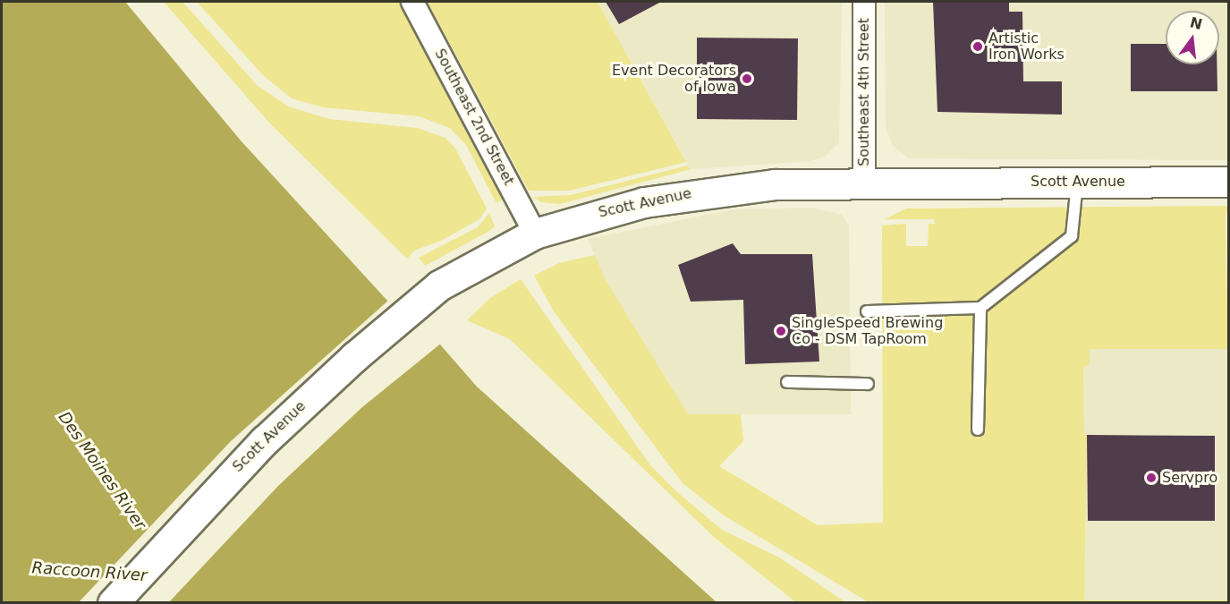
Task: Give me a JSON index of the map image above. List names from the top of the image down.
{
  "streets": {
    "main road": ["Scott Avenue"],
    "street": ["Southeast 4th Street", "Southeast 2nd Street"]
  },
  "crossings": [
    ["Southeast 4th Street", "Scott Avenue"],
    ["Southeast 2nd Street", "Scott Avenue"]
  ],
  "water": ["Des Moines River", "Raccoon River"],
  "places": [
    "Artistic Iron Works",
    "Event Decorators of Iowa",
    "SingleSpeed Brewing Co - DSM TapRoom",
    "Servpro"
  ],
  "north": "top"
}
